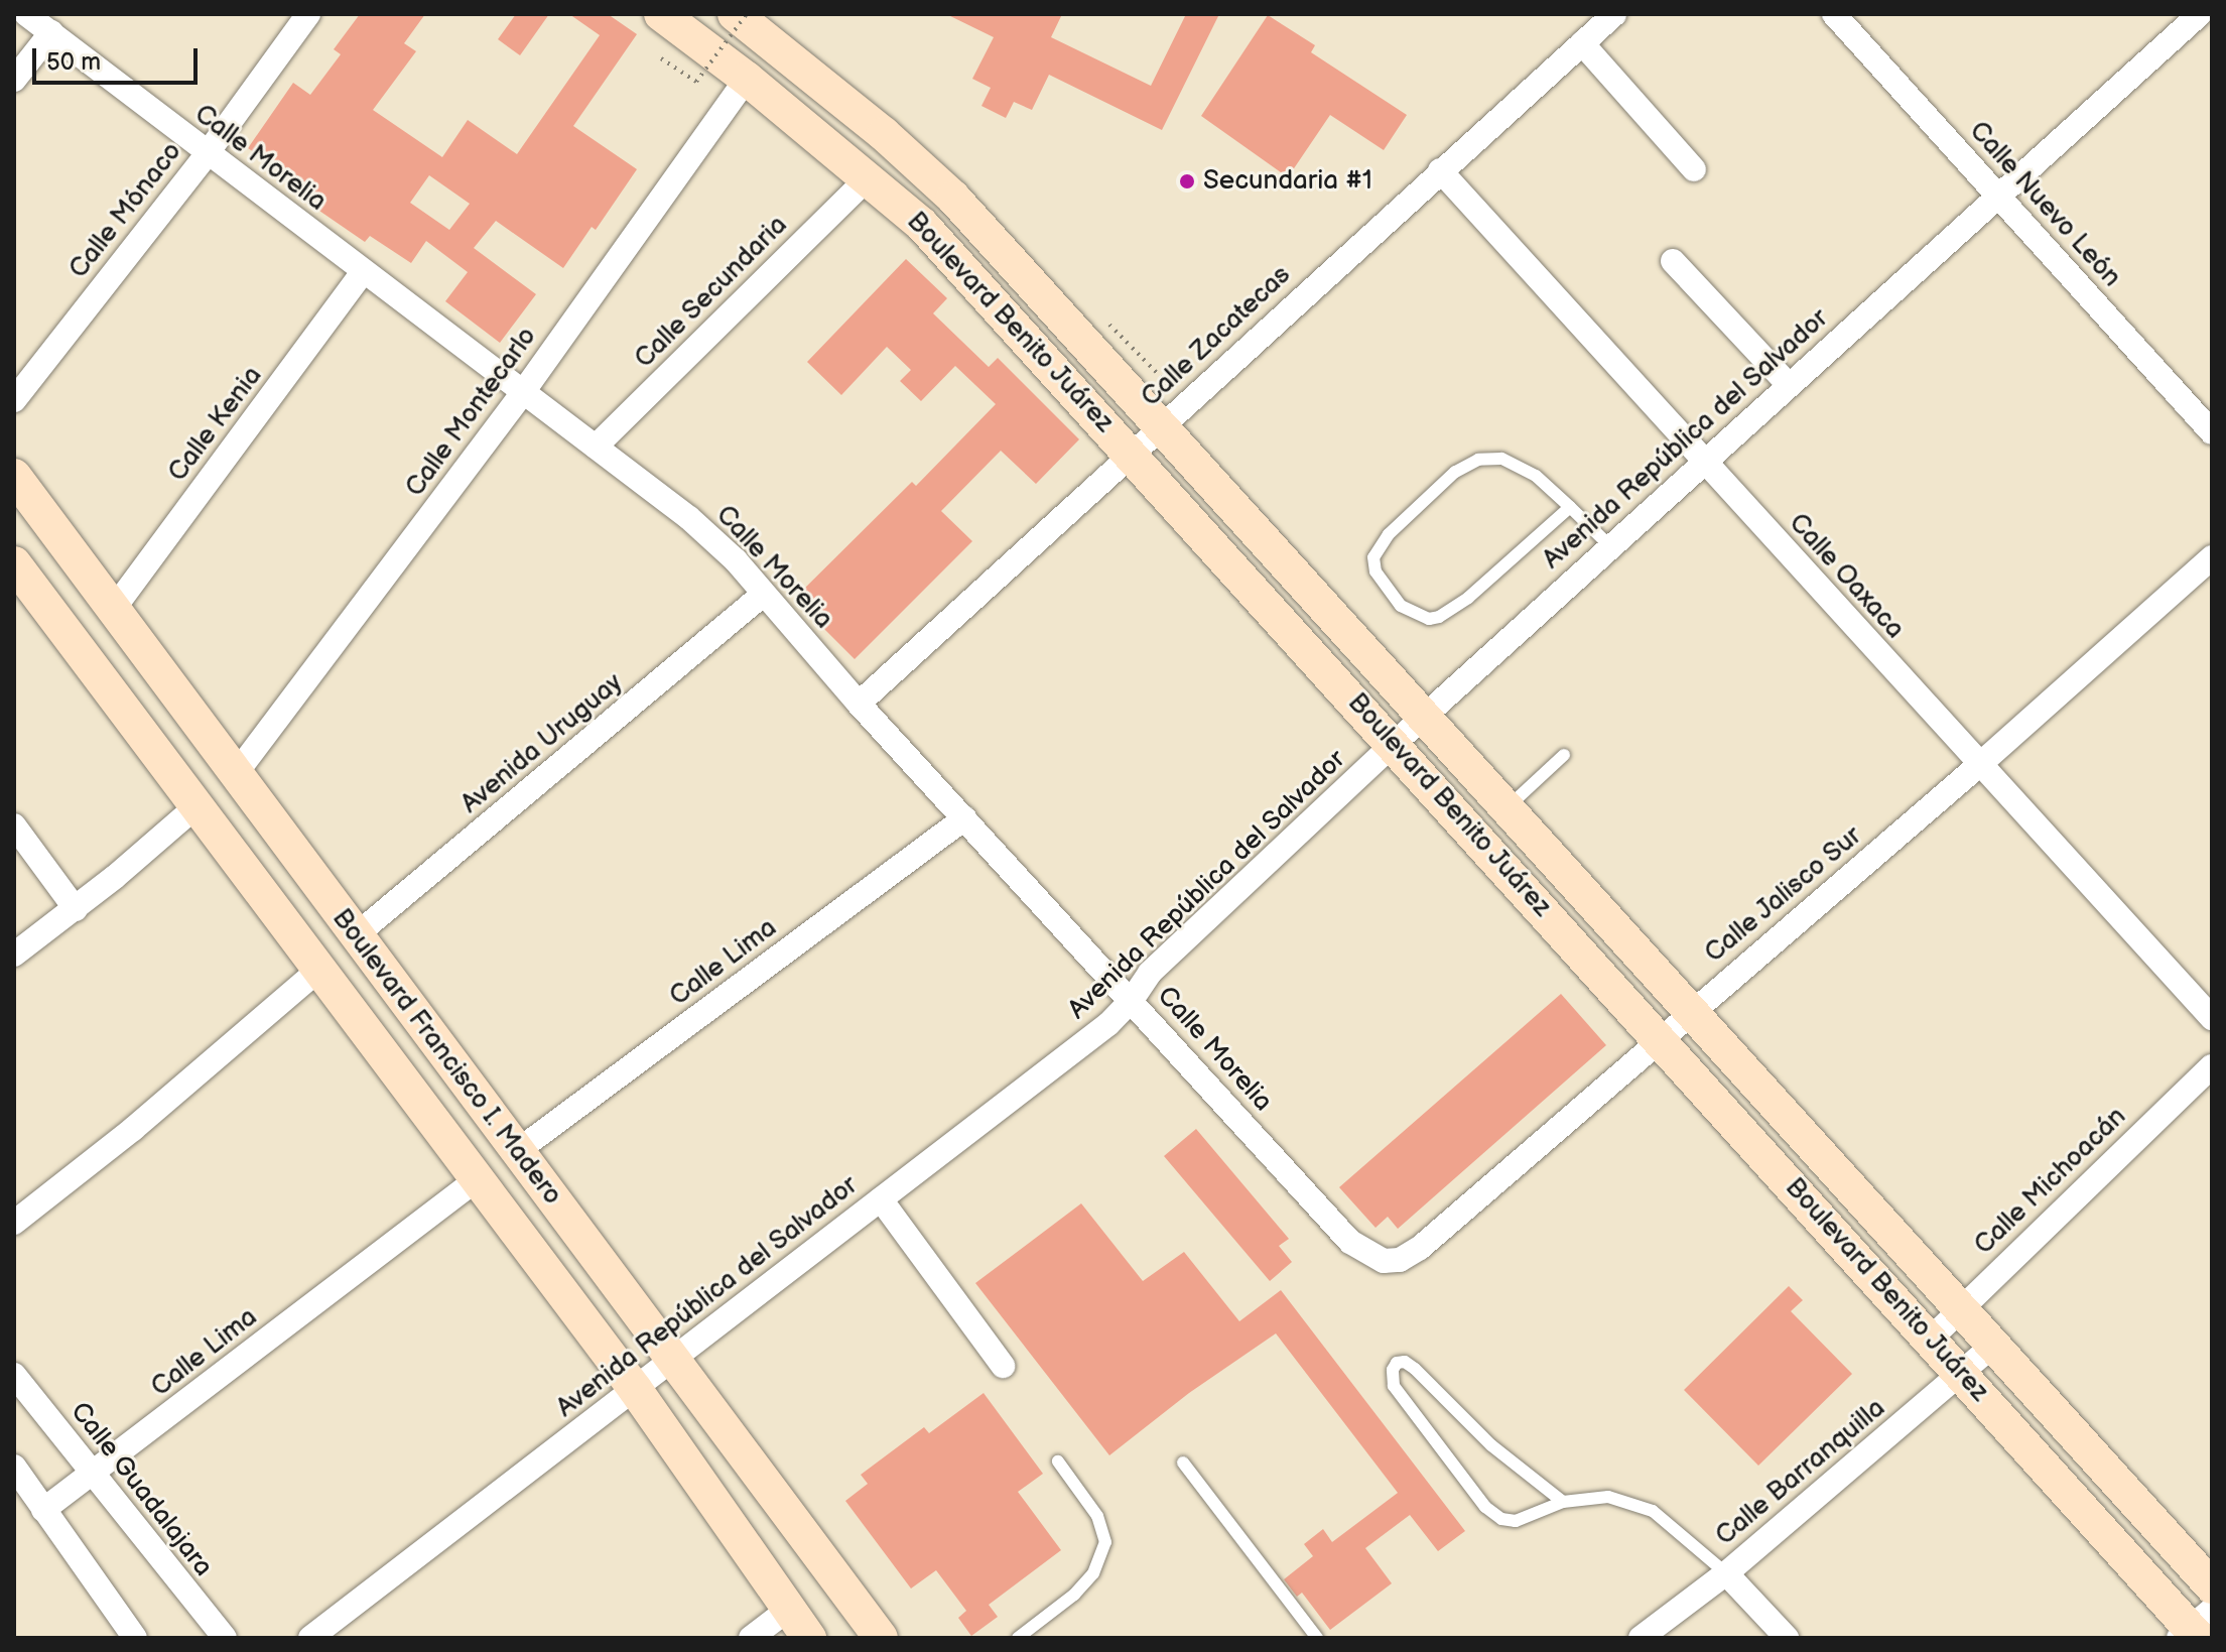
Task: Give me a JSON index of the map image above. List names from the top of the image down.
{
  "streets": {
    "main road": ["Boulevard Benito Juárez", "Boulevard Francisco I. Madero"],
    "street": [
      "Calle Morelia",
      "Calle Nuevo León",
      "Calle Mónaco",
      "Calle Secundaria",
      "Calle Zacatecas",
      "Calle Montecarlo",
      "Calle Kenia",
      "Avenida República del Salvador",
      "Calle Oaxaca",
      "Avenida Uruguay",
      "Calle Jalisco Sur",
      "Calle Lima",
      "Calle Michoacán",
      "Calle Barranquilla",
      "Calle Guadalajara"
    ]
  },
  "crossings": [
    ["Calle Morelia", "Calle Mónaco"],
    ["Calle Morelia", "Calle Secundaria"],
    ["Calle Morelia", "Calle Zacatecas"],
    ["Calle Morelia", "Calle Montecarlo"],
    ["Calle Morelia", "Calle Kenia"],
    ["Calle Morelia", "Avenida República del Salvador"],
    ["Calle Morelia", "Avenida Uruguay"],
    ["Calle Morelia", "Calle Jalisco Sur"],
    ["Calle Morelia", "Calle Lima"],
    ["Calle Nuevo León", "Avenida República del Salvador"],
    ["Calle Secundaria", "Boulevard Benito Juárez"],
    ["Boulevard Benito Juárez", "Calle Zacatecas"],
    ["Boulevard Benito Juárez", "Calle Montecarlo"],
    ["Boulevard Benito Juárez", "Avenida República del Salvador"],
    ["Boulevard Benito Juárez", "Calle Jalisco Sur"],
    ["Boulevard Benito Juárez", "Calle Michoacán"],
    ["Boulevard Benito Juárez", "Calle Barranquilla"],
    ["Calle Zacatecas", "Calle Oaxaca"],
    ["Calle Montecarlo", "Boulevard Francisco I. Madero"],
    ["Calle Kenia", "Boulevard Francisco I. Madero"],
    ["Avenida República del Salvador", "Calle Oaxaca"],
    ["Avenida República del Salvador", "Boulevard Francisco I. Madero"],
    ["Calle Oaxaca", "Calle Jalisco Sur"],
    ["Avenida Uruguay", "Boulevard Francisco I. Madero"],
    ["Calle Lima", "Boulevard Francisco I. Madero"],
    ["Calle Lima", "Calle Guadalajara"]
  ],
  "places": ["Secundaria #1"],
  "scale_bar": "50 m"
}
